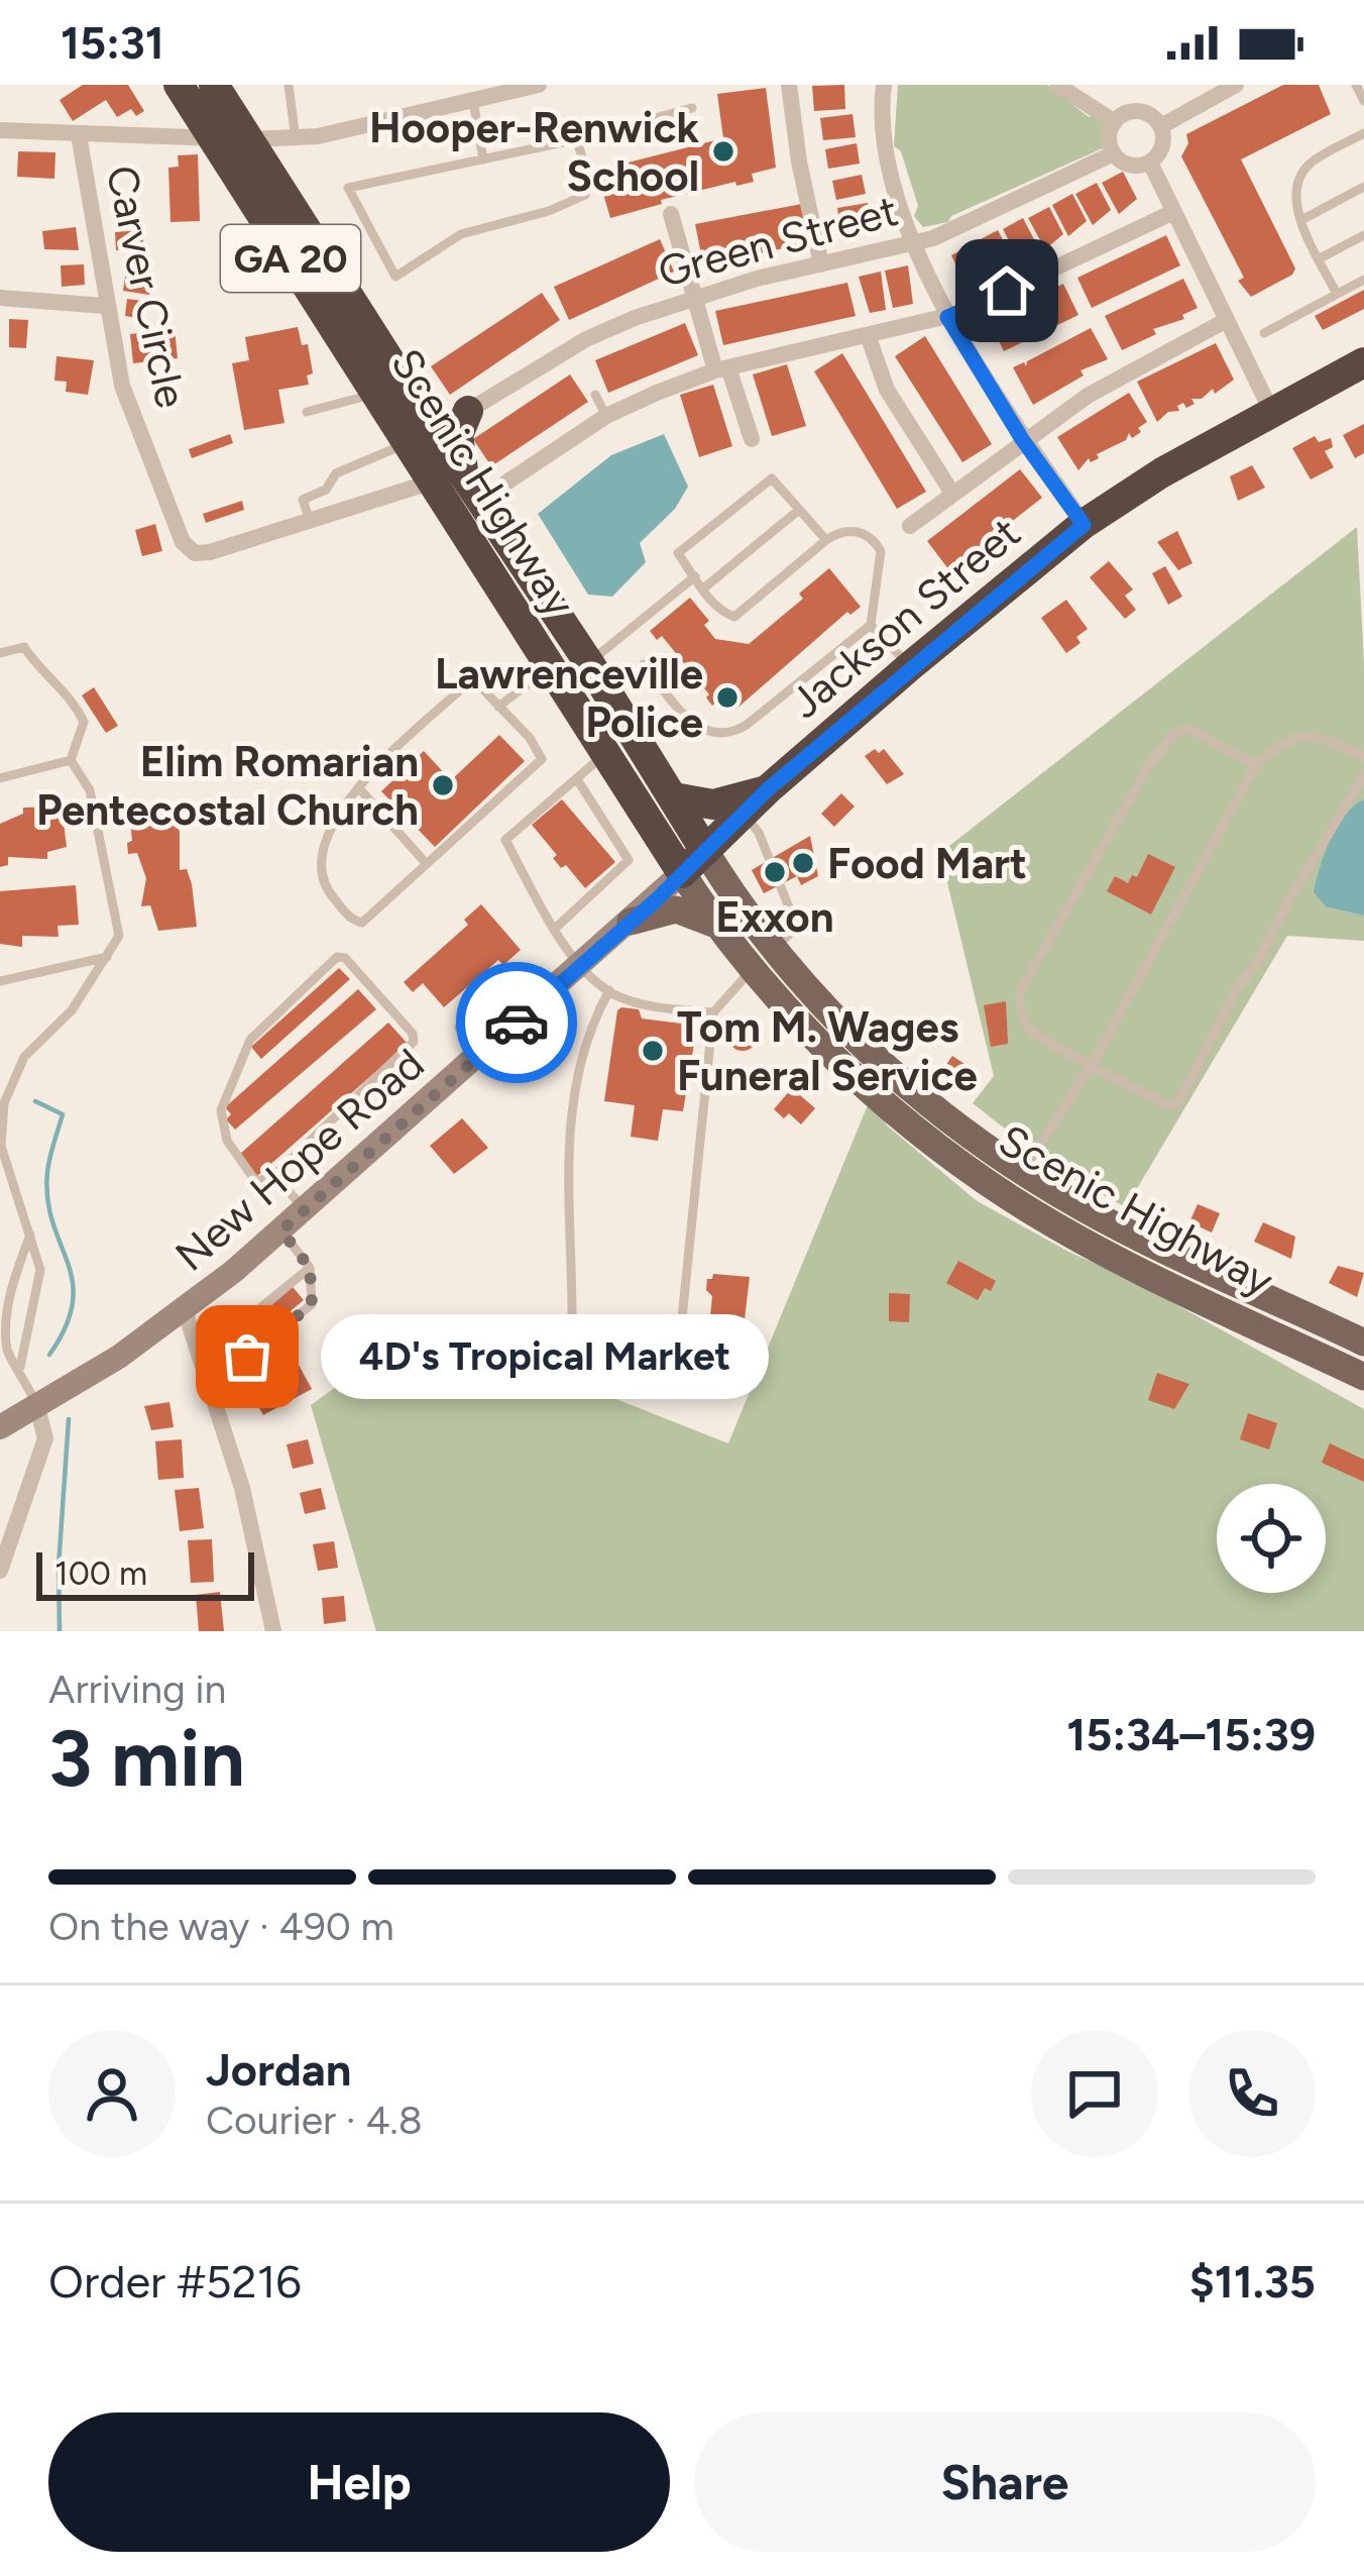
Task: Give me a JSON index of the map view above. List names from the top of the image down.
{
  "streets": {
    "highway": ["GA 20", "Scenic Highway", "Jackson Street"],
    "street": ["Green Street", "Carver Circle", "New Hope Road"]
  },
  "crossings": [
    ["Carver Circle", "Scenic Highway"],
    ["Scenic Highway", "Jackson Street"],
    ["Scenic Highway", "New Hope Road"],
    ["Jackson Street", "New Hope Road"]
  ],
  "places": [
    "Hooper-Renwick School",
    "Lawrenceville Police",
    "Elim Romarian Pentecostal Church",
    "Food Mart",
    "Exxon",
    "Tom M. Wages Funeral Service",
    "4D's Tropical Market"
  ],
  "scale_bar": "100 m",
  "page": {
    "status": "15:31",
    "bubble": "4D's Tropical Market",
    "scale": "100 m",
    "heading": ["3 min", "Arriving in", "15:34–15:39"],
    "panel": [
      "Jordan",
      "Courier · 4.8",
      "Order #5216",
      "$11.35"
    ],
    "bar": "On the way · 490 m",
    "buttons": ["Help", "Share"]
  }
}
